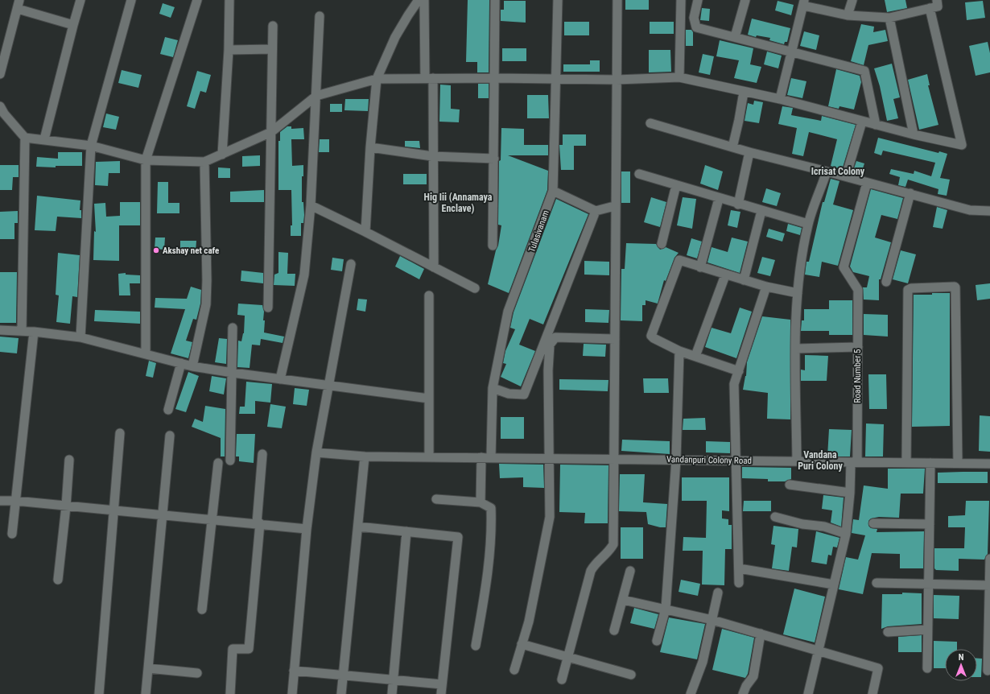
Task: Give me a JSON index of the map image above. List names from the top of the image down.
{
  "streets": {
    "street": ["Tulasivanam", "Road Number 5", "Vandanpuri Colony Road"]
  },
  "crossings": [
    ["Tulasivanam", "Vandanpuri Colony Road"],
    ["Road Number 5", "Vandanpuri Colony Road"]
  ],
  "districts": ["Icrisat Colony", "Hig Iii (Annamaya Enclave)", "Vandana Puri Colony"],
  "places": ["Akshay net cafe"],
  "north": "top"
}
